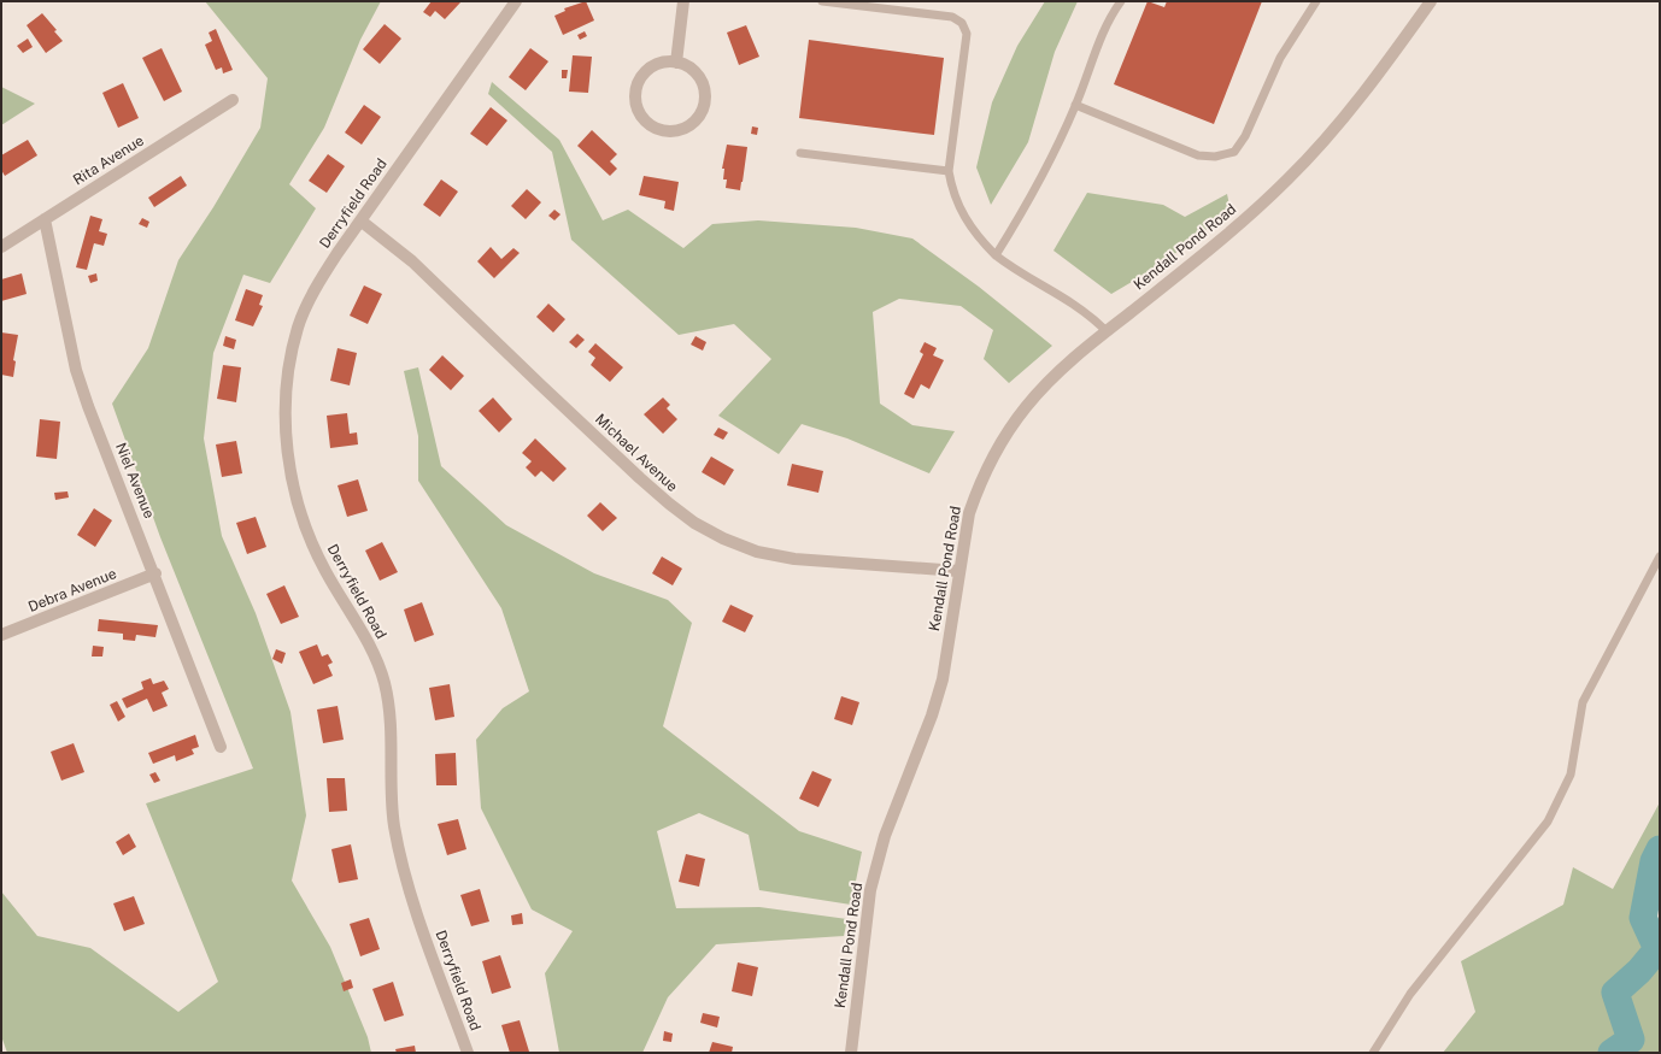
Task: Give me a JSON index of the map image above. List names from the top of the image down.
{
  "streets": {
    "street": [
      "Rita Avenue",
      "Derryfield Road",
      "Kendall Pond Road",
      "Michael Avenue",
      "Niel Avenue",
      "Debra Avenue"
    ]
  },
  "crossings": [
    ["Rita Avenue", "Niel Avenue"],
    ["Derryfield Road", "Michael Avenue"],
    ["Kendall Pond Road", "Michael Avenue"],
    ["Niel Avenue", "Debra Avenue"]
  ]
}
